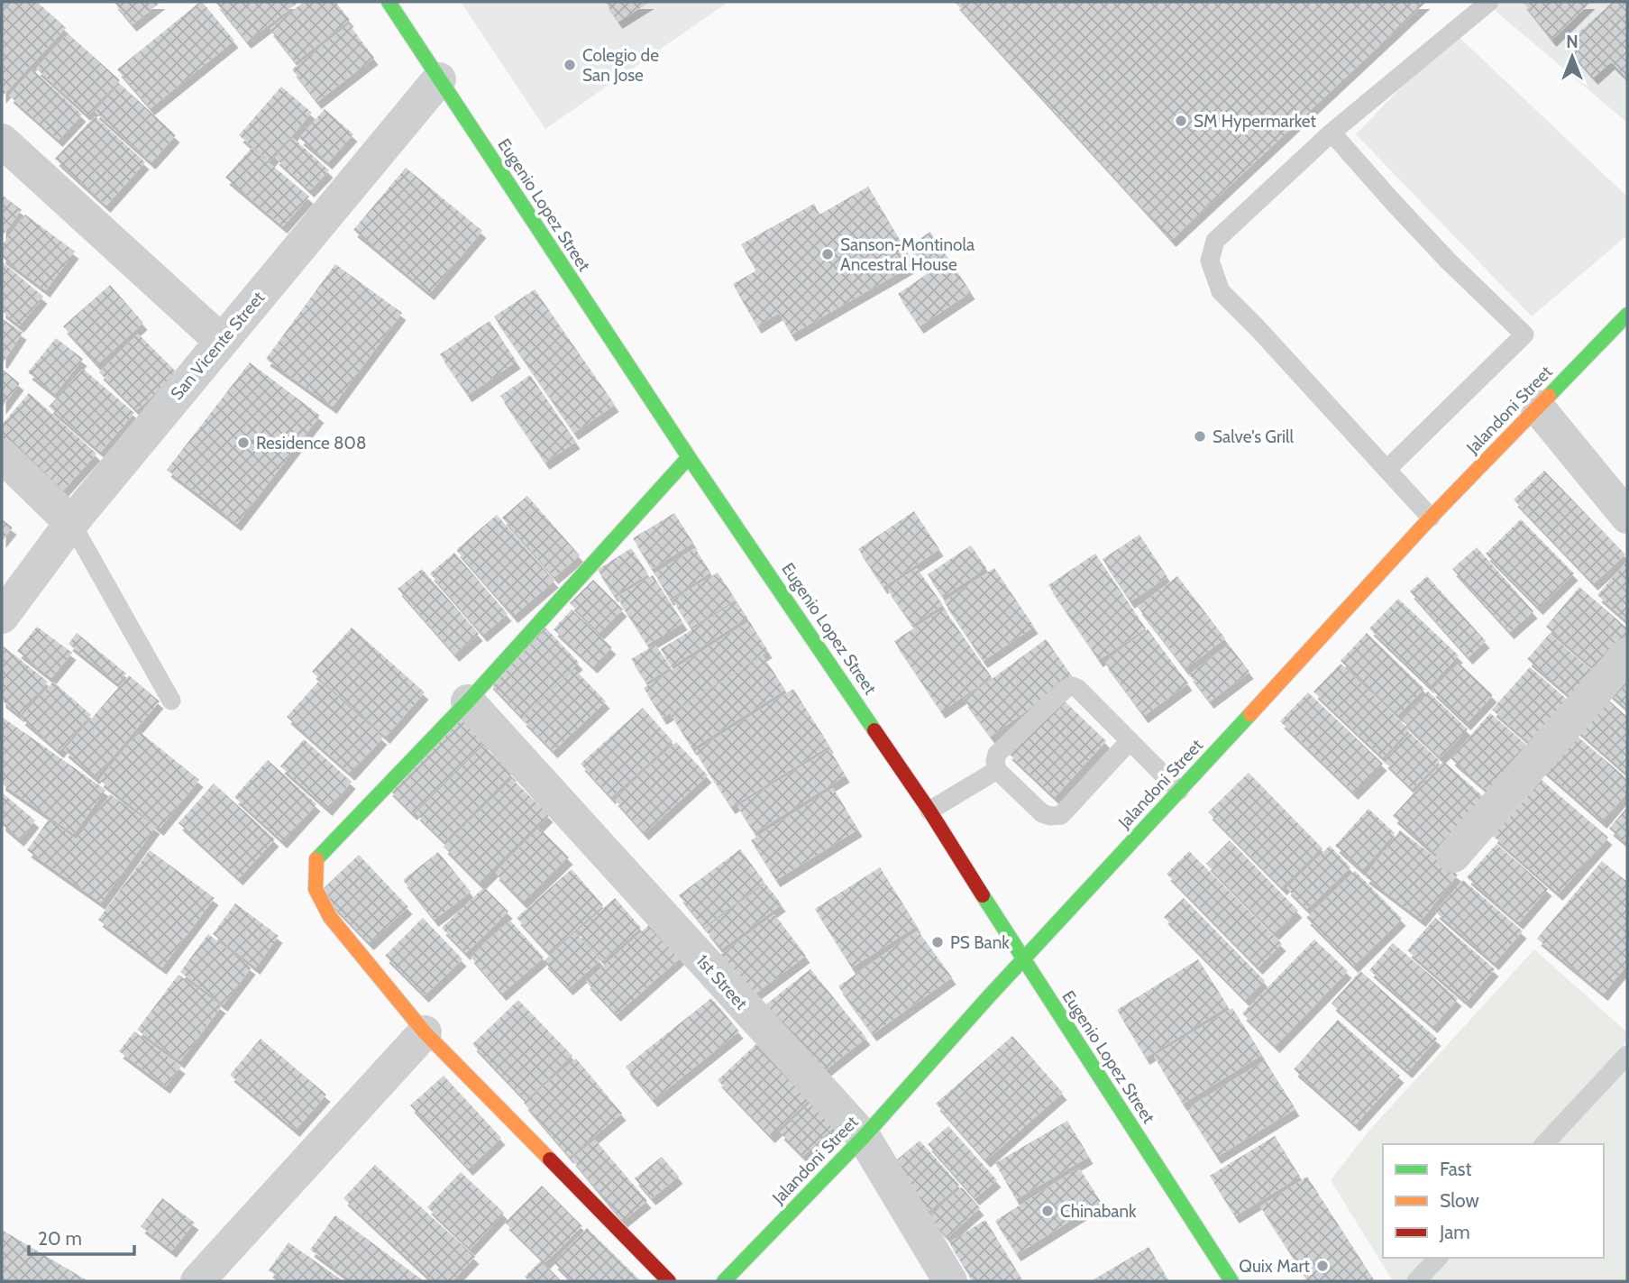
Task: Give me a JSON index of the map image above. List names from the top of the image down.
{
  "streets": {
    "main road": ["Eugenio Lopez Street", "Jalandoni Street"],
    "street": ["San Vicente Street", "1st Street"]
  },
  "crossings": [
    ["Eugenio Lopez Street", "San Vicente Street"],
    ["Eugenio Lopez Street", "Jalandoni Street"],
    ["Jalandoni Street", "1st Street"]
  ],
  "places": [
    "Colegio de San Jose",
    "SM Hypermarket",
    "Sanson-Montinola Ancestral House",
    "Salve's Grill",
    "Residence 808",
    "PS Bank",
    "Chinabank",
    "Quix Mart"
  ],
  "legend": ["Fast", "Slow", "Jam"],
  "scale_bar": "20 m",
  "north": "top"
}
